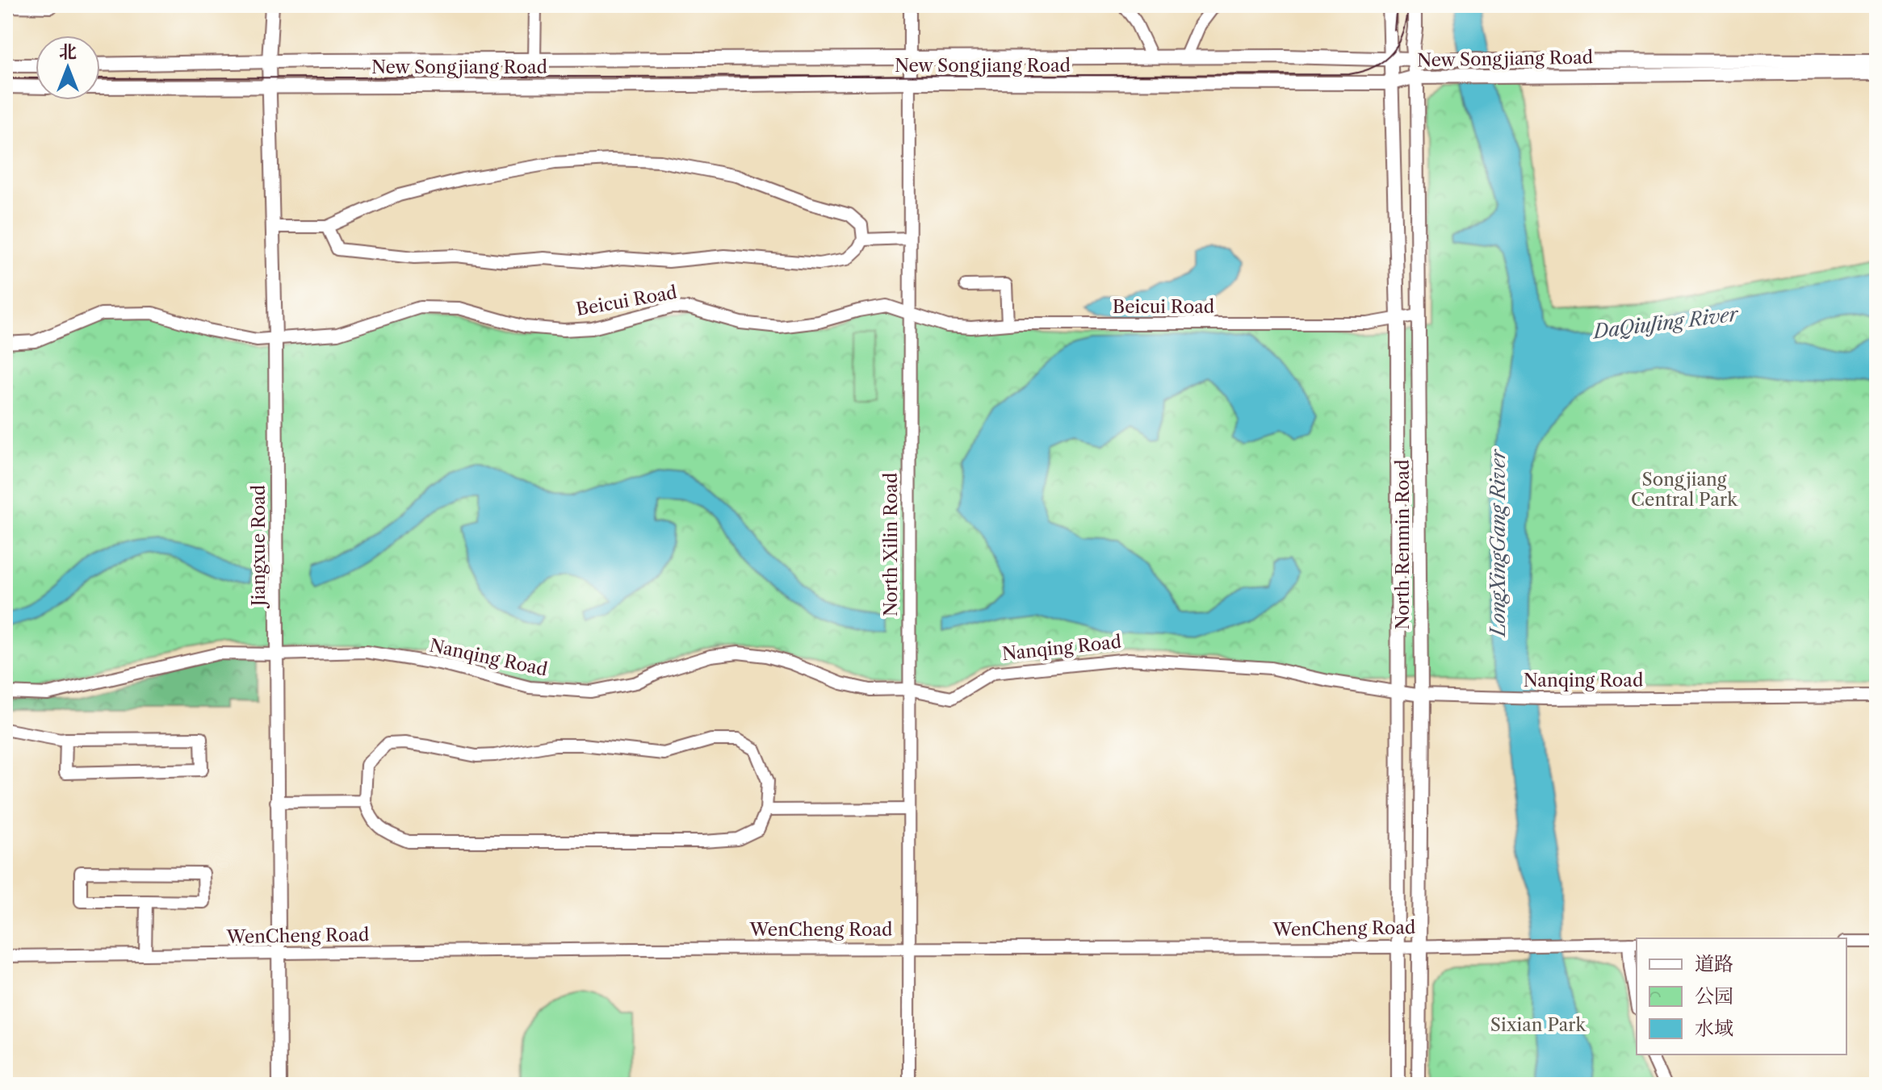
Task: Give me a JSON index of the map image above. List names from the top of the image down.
{
  "streets": {
    "main road": ["New Songjiang Road", "North Renmin Road", "Jiangxue Road"],
    "street": [
      "Beicui Road",
      "North Xilin Road",
      "Nanqing Road",
      "WenCheng Road"
    ]
  },
  "crossings": [
    ["New Songjiang Road", "North Xilin Road"],
    ["New Songjiang Road", "North Renmin Road"],
    ["New Songjiang Road", "Jiangxue Road"],
    ["Beicui Road", "North Xilin Road"],
    ["Beicui Road", "North Renmin Road"],
    ["Beicui Road", "Jiangxue Road"],
    ["North Xilin Road", "Nanqing Road"],
    ["North Xilin Road", "WenCheng Road"],
    ["North Renmin Road", "Nanqing Road"],
    ["North Renmin Road", "WenCheng Road"],
    ["Jiangxue Road", "Nanqing Road"],
    ["Jiangxue Road", "WenCheng Road"]
  ],
  "water": ["DaQiuJing River", "LongXingGang River"],
  "parks": ["Songjiang Central Park", "Sixian Park"],
  "legend": ["道路", "公园", "水域"],
  "north": "top"
}
